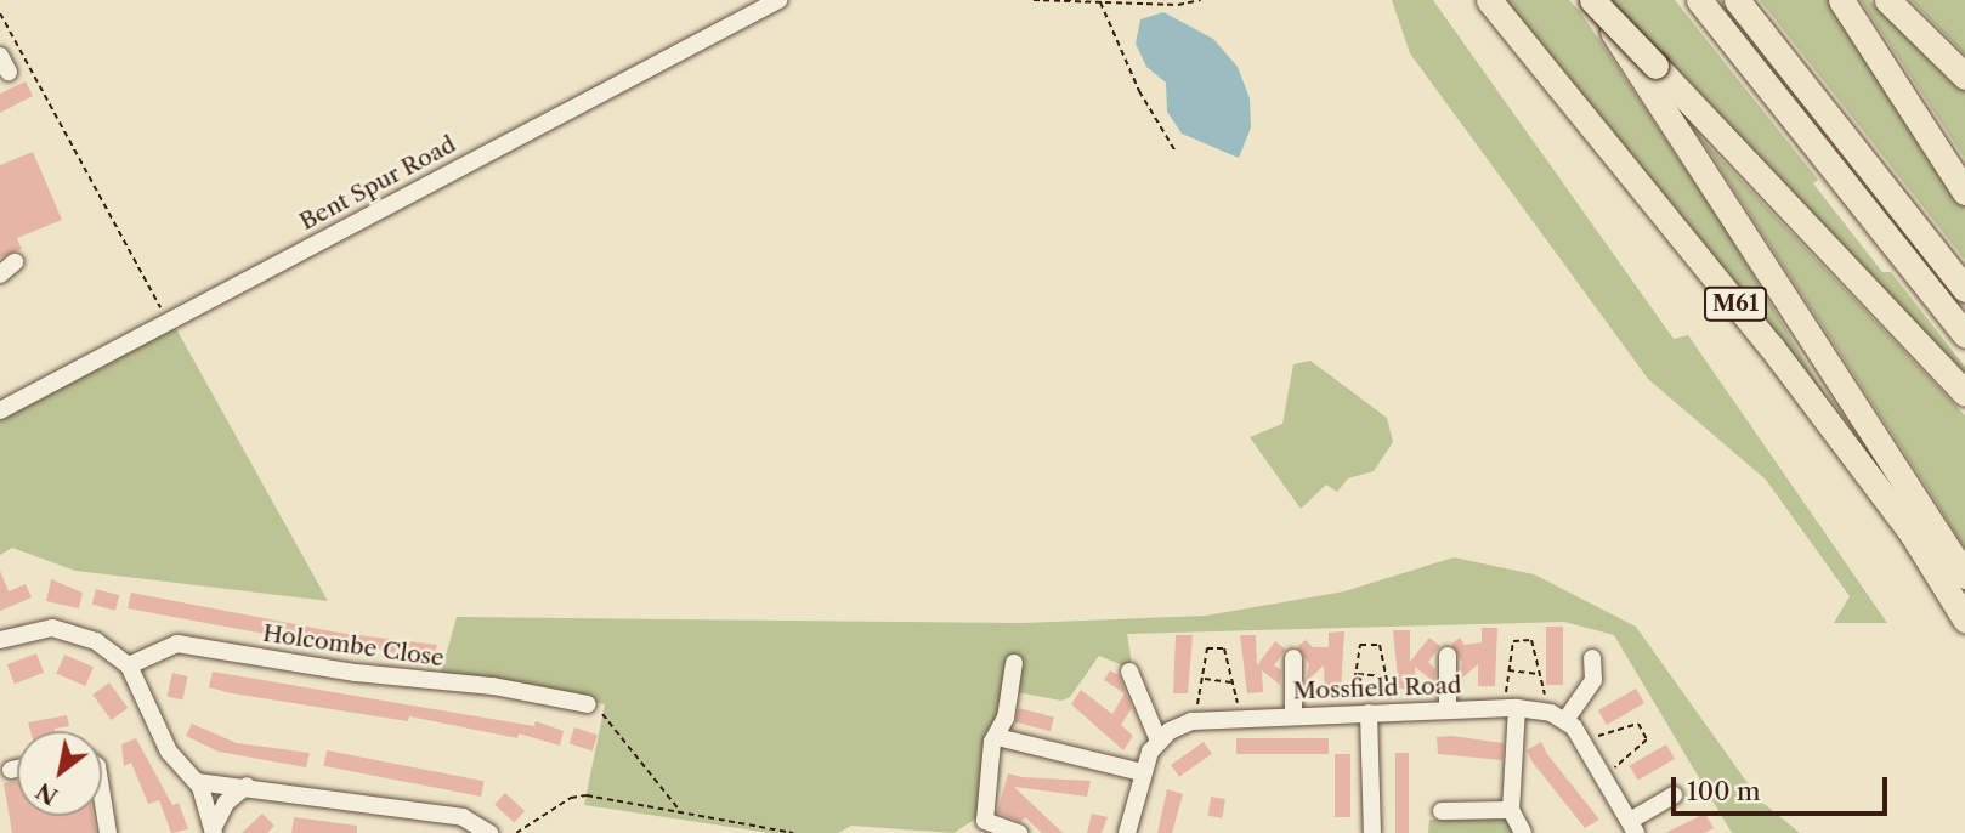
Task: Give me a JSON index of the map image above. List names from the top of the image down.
{
  "streets": {
    "highway": ["M61"],
    "street": ["Bent Spur Road", "Holcombe Close", "Mossfield Road"]
  },
  "scale_bar": "100 m",
  "north": "bottom left"
}
